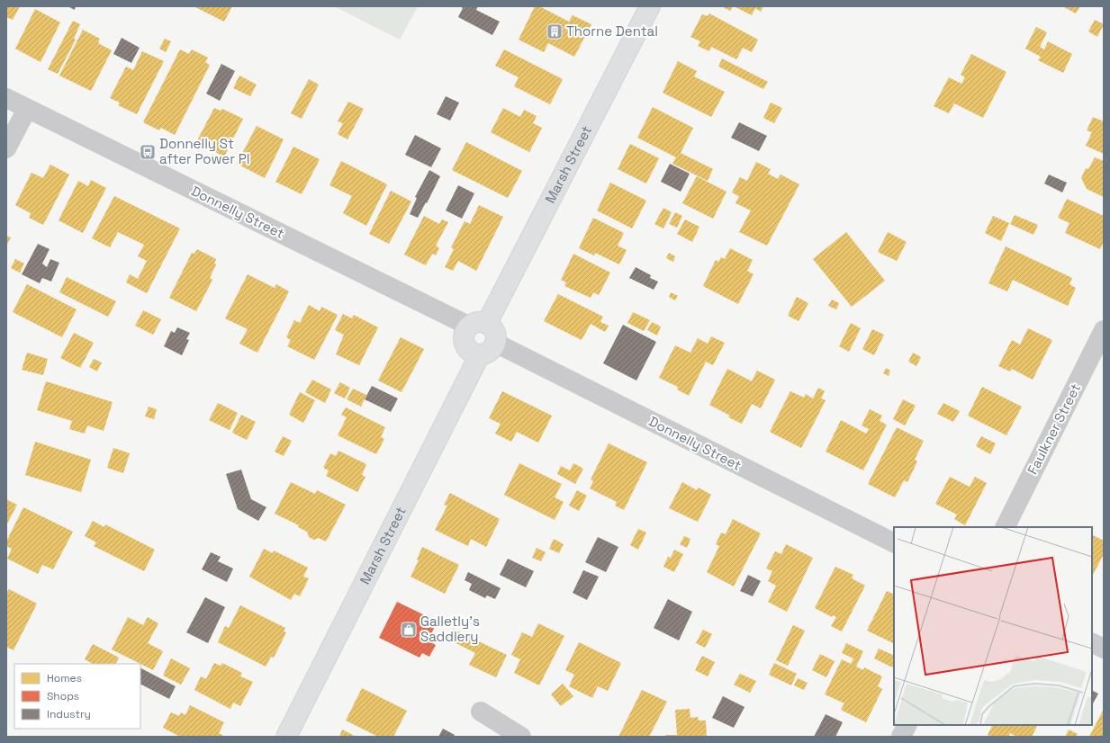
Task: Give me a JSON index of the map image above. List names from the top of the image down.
{
  "streets": {
    "main road": ["Marsh Street"],
    "street": ["Donnelly Street", "Faulkner Street"]
  },
  "crossings": [
    ["Marsh Street", "Donnelly Street"]
  ],
  "places": {
    "building": ["Thorne Dental"],
    "bus stop": ["Donnelly St after Power Pl"],
    "shop": ["Galletly's Saddlery"]
  },
  "legend": ["Homes", "Shops", "Industry"]
}
